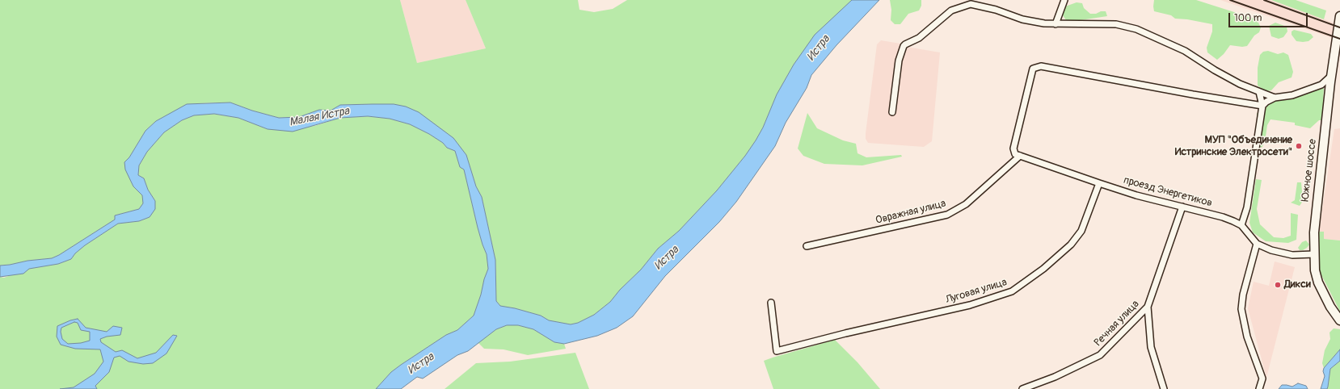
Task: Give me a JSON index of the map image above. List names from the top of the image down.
{
  "streets": {
    "main road": ["Южное шоссе"],
    "street": [
      "проезд Энергетиков",
      "Овражная улица",
      "Луговая улица",
      "Речная улица"
    ]
  },
  "crossings": [
    ["Южное шоссе", "проезд Энергетиков"],
    ["проезд Энергетиков", "Овражная улица"],
    ["проезд Энергетиков", "Луговая улица"],
    ["проезд Энергетиков", "Речная улица"]
  ],
  "water": ["Истра", "Малая Истра"],
  "places": ["МУП \"Объединение Истринские Электросети\"", "Дикси"],
  "scale_bar": "100 m"
}
